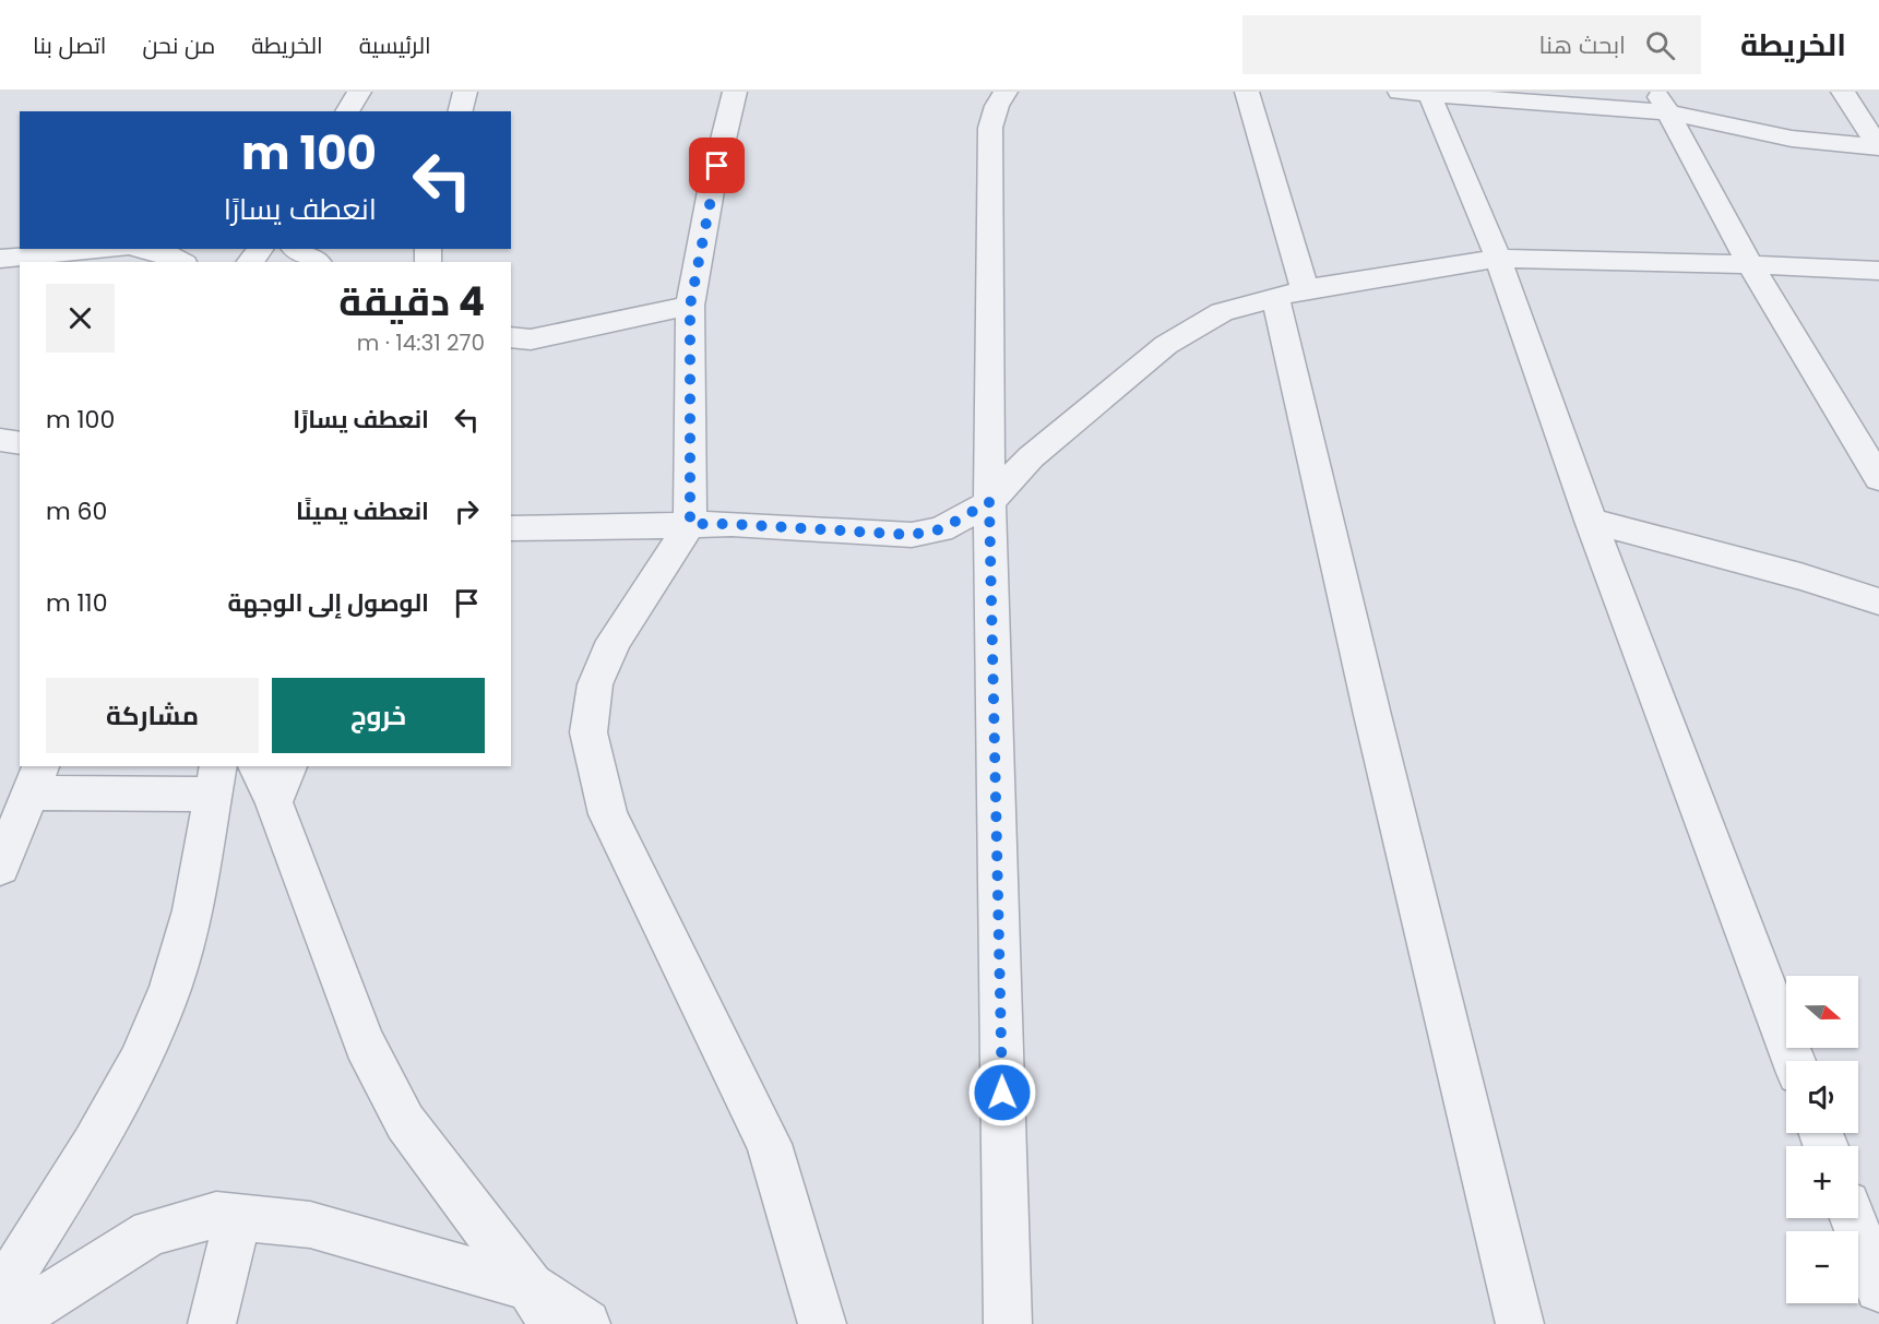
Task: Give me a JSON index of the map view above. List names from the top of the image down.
{
  "north": "right",
  "page": {
    "header": "الخريطة",
    "search": "ابحث هنا",
    "nav": [
      "الرئيسية",
      "الخريطة",
      "من نحن",
      "اتصل بنا"
    ],
    "turn": ["100 m", "انعطف يسارًا"],
    "heading": ["4 دقيقة", "270 m · 14:31"],
    "list": [
      {
        "name": "انعطف يسارًا",
        "value": "100 m"
      },
      {
        "name": "انعطف يمينًا",
        "value": "60 m"
      },
      {
        "name": "الوصول إلى الوجهة",
        "value": "110 m"
      }
    ],
    "buttons": ["خروج", "مشاركة"],
    "map_buttons": ["+", "−"]
  }
}
